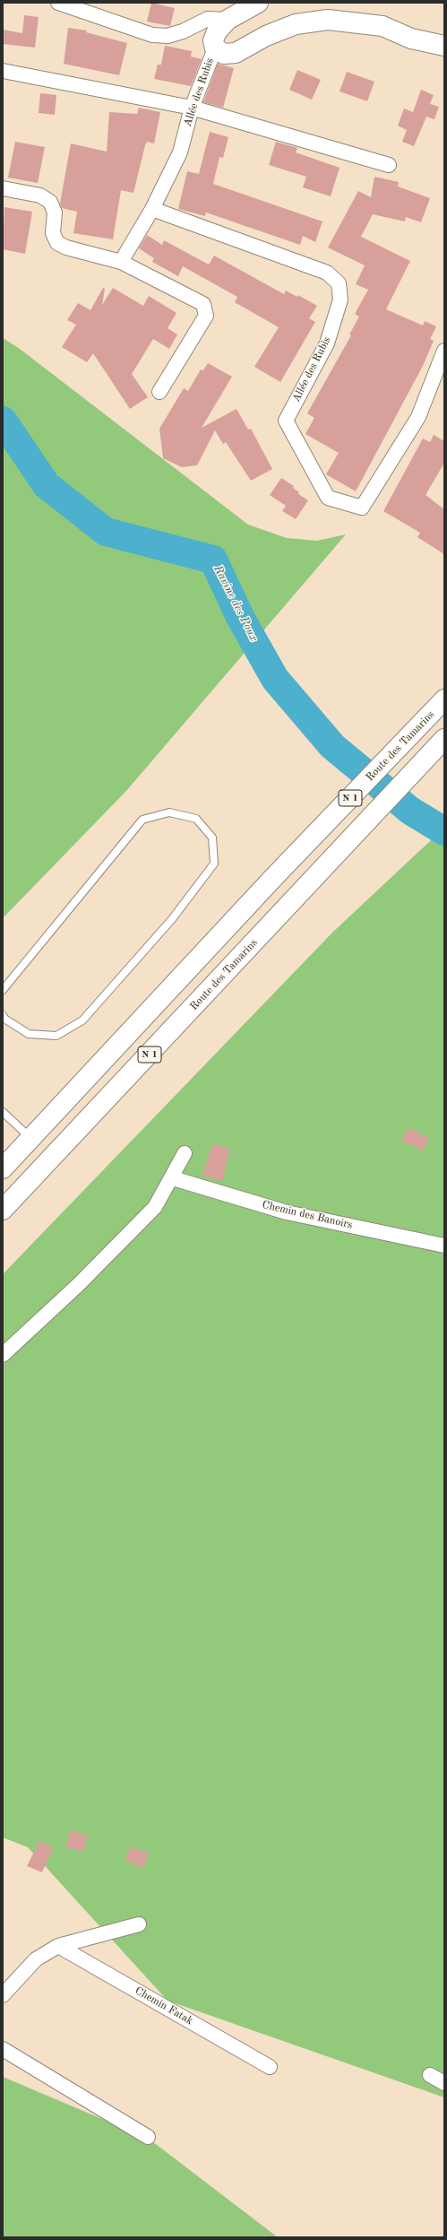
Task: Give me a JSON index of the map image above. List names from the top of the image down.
{
  "streets": {
    "main road": ["Route des Tamarins", "N 1"],
    "street": ["Allée des Rubis", "Chemin des Banoirs", "Chemin Fatak"]
  },
  "water": ["Ravine des Poux"]
}
